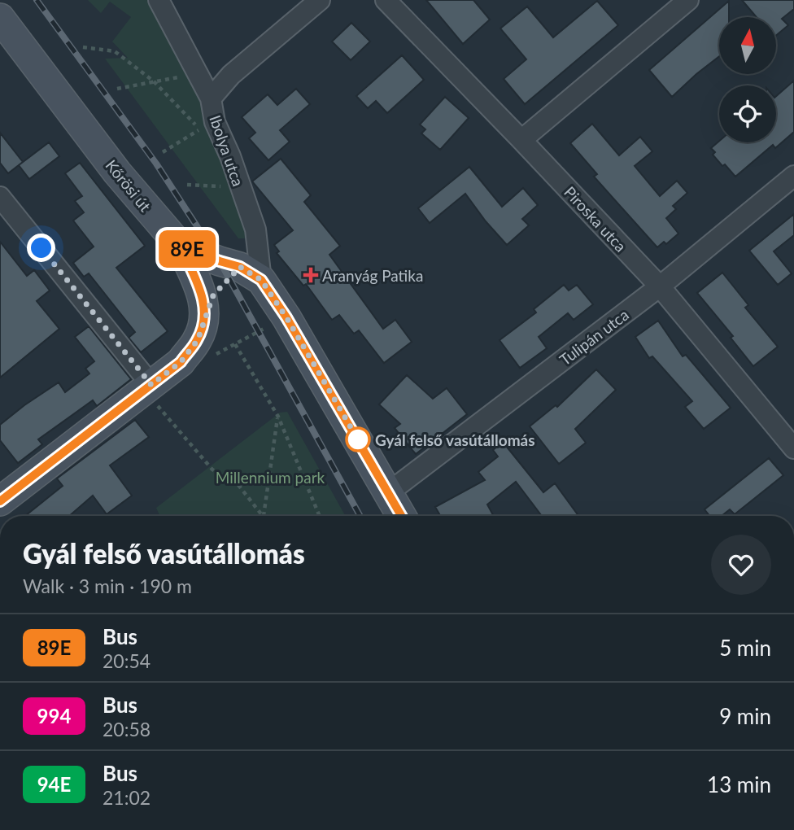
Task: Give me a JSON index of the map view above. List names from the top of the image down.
{
  "streets": {
    "main road": ["Kőrösi út"],
    "street": ["Ibolya utca", "Piroska utca", "Tulipán utca"]
  },
  "crossings": [
    ["Ibolya utca", "Kőrösi út"],
    ["Piroska utca", "Tulipán utca"]
  ],
  "parks": ["Millennium park"],
  "places": {
    "health": ["Aranyág Patika"],
    "other": ["Gyál felső vasútállomás"]
  },
  "lines": ["bus line 89E"],
  "north": "top",
  "page": {
    "on_map": "89E",
    "heading": ["Gyál felső vasútállomás", "Walk · 3 min · 190 m"],
    "list": [
      {
        "mark": "89E",
        "name": "Bus",
        "note": "20:54",
        "value": "5 min"
      },
      {
        "mark": "994",
        "name": "Bus",
        "note": "20:58",
        "value": "9 min"
      },
      {
        "mark": "94E",
        "name": "Bus",
        "note": "21:02",
        "value": "13 min"
      }
    ]
  }
}
